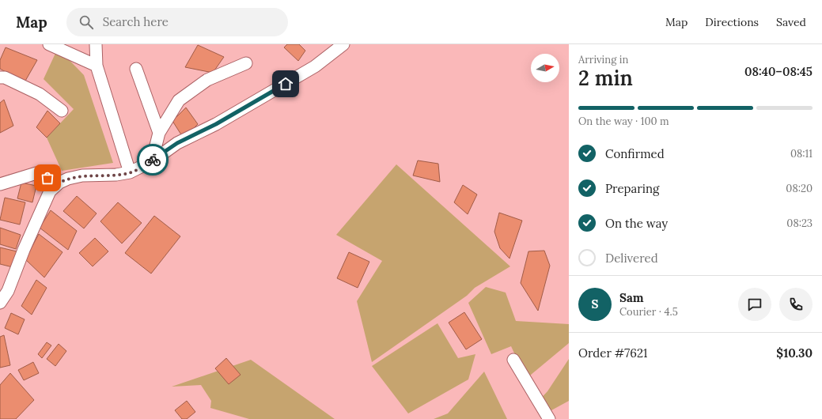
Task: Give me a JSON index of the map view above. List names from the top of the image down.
{
  "north": "right",
  "page": {
    "header": "Map",
    "search": "Search here",
    "nav": ["Map", "Directions", "Saved"],
    "heading": ["2 min", "Arriving in", "08:40–08:45"],
    "panel": [
      "Sam",
      "Courier · 4.5",
      "Order #7621",
      "$10.30"
    ],
    "bar": "On the way · 100 m",
    "list": [
      ["Confirmed", "08:11"],
      ["Preparing", "08:20"],
      ["On the way", "08:23"],
      "Delivered"
    ],
    "round": "S"
  }
}
